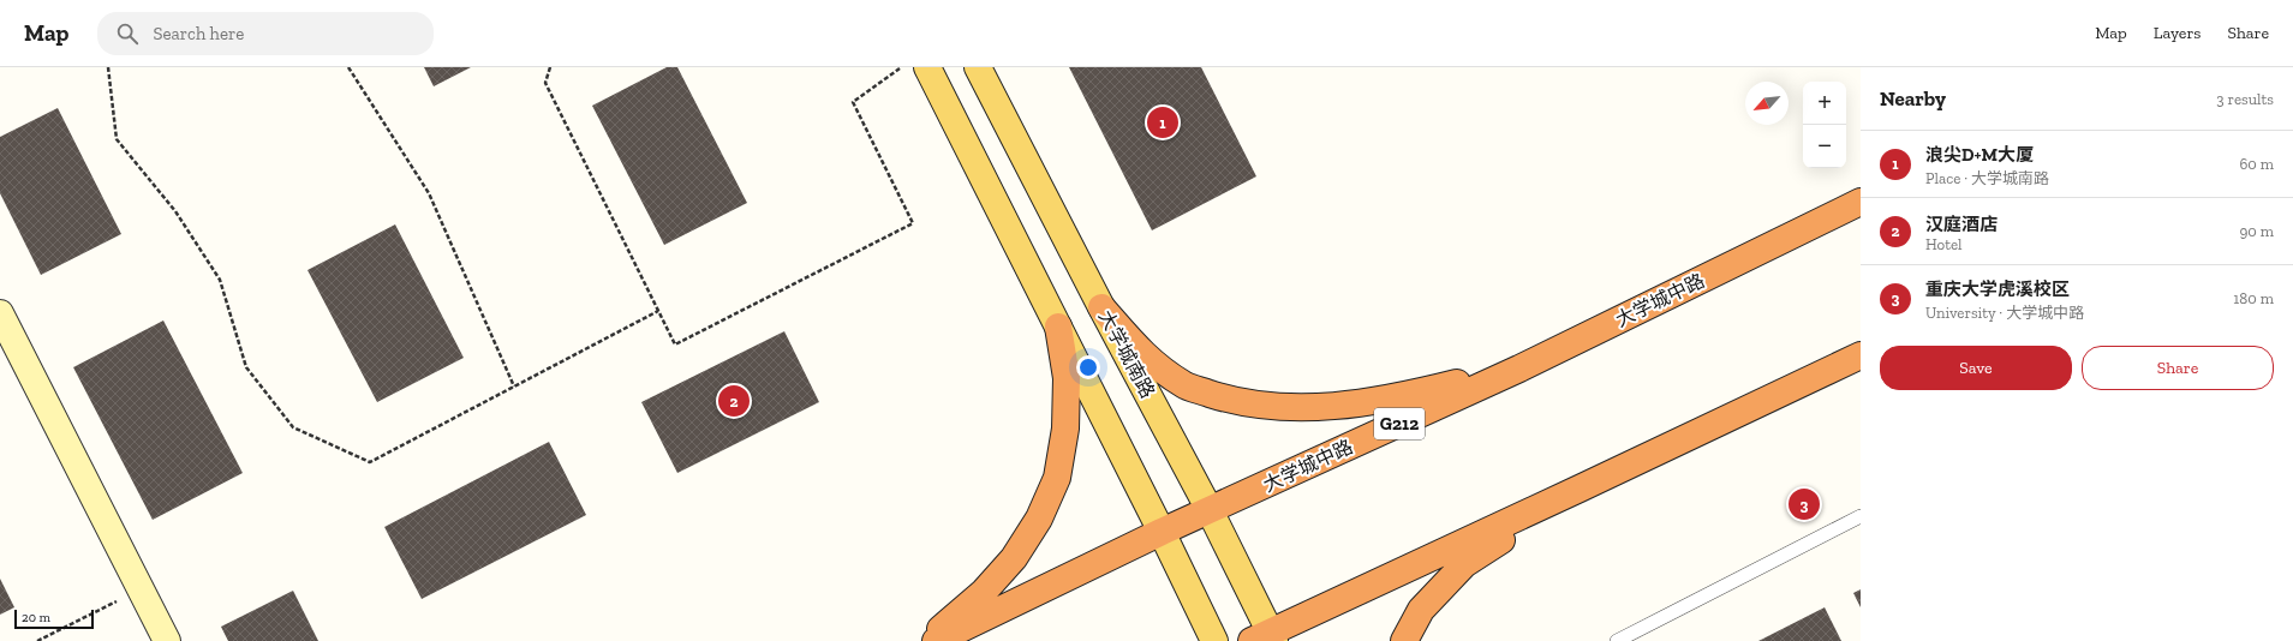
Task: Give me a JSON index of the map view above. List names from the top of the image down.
{
  "streets": {
    "highway": ["大学城中路", "G212"],
    "main road": ["大学城南路"]
  },
  "crossings": [
    ["大学城中路", "大学城南路"]
  ],
  "scale_bar": "20 m",
  "north": "bottom left",
  "page": {
    "header": "Map",
    "search": "Search here",
    "nav": ["Map", "Layers", "Share"],
    "heading": ["Nearby", "3 results"],
    "map_buttons": ["+", "−"],
    "pins": ["1", "2", "3"],
    "list": [
      {
        "mark": "1",
        "name": "浪尖D+M大厦",
        "note": "Place · 大学城南路",
        "value": "60 m"
      },
      {
        "mark": "2",
        "name": "汉庭酒店",
        "note": "Hotel",
        "value": "90 m"
      },
      {
        "mark": "3",
        "name": "重庆大学虎溪校区",
        "note": "University · 大学城中路",
        "value": "180 m"
      }
    ],
    "buttons": ["Save", "Share"],
    "scale": "20 m"
  }
}
